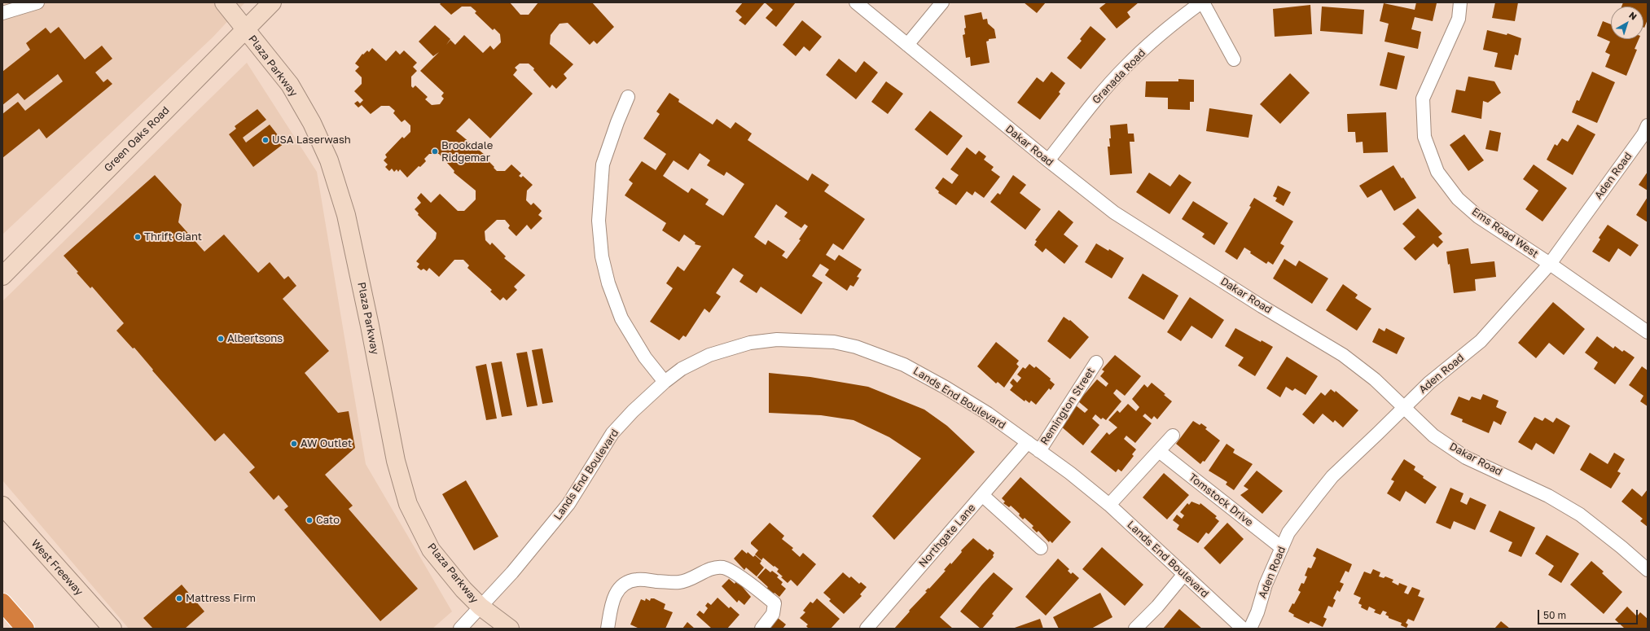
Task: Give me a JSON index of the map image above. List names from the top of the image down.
{
  "streets": {
    "street": [
      "Plaza Parkway",
      "Granada Road",
      "Green Oaks Road",
      "Dakar Road",
      "Aden Road",
      "Ems Road West",
      "Lands End Boulevard",
      "Remington Street",
      "Tomstock Drive",
      "Northgate Lane",
      "West Freeway"
    ]
  },
  "crossings": [
    ["Plaza Parkway", "Green Oaks Road"],
    ["Plaza Parkway", "Lands End Boulevard"],
    ["Granada Road", "Dakar Road"],
    ["Dakar Road", "Aden Road"],
    ["Aden Road", "Ems Road West"],
    ["Aden Road", "Tomstock Drive"],
    ["Lands End Boulevard", "Remington Street"],
    ["Lands End Boulevard", "Northgate Lane"]
  ],
  "places": [
    "USA Laserwash",
    "Brookdale Ridgemar",
    "Thrift Giant",
    "Albertsons",
    "AW Outlet",
    "Cato",
    "Mattress Firm"
  ],
  "scale_bar": "50 m",
  "north": "top right"
}
